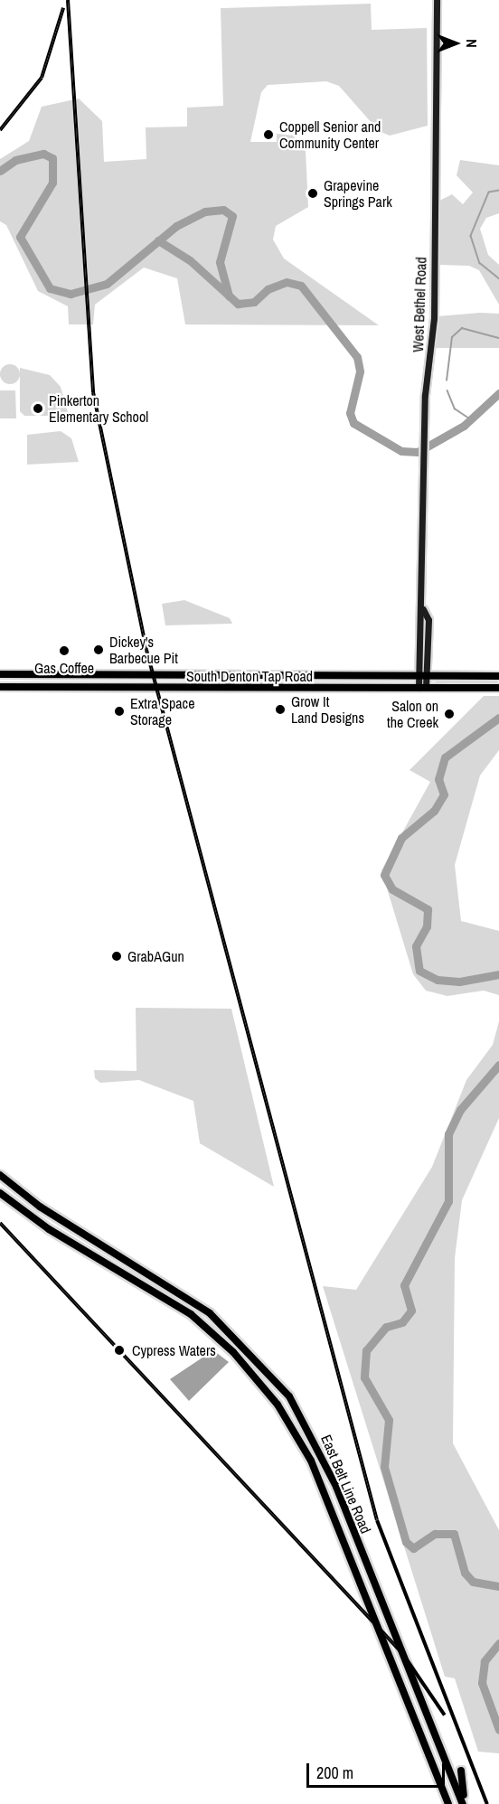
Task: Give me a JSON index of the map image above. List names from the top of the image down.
{
  "streets": {
    "main road": ["West Bethel Road", "South Denton Tap Road", "East Belt Line Road"]
  },
  "crossings": [
    ["West Bethel Road", "South Denton Tap Road"]
  ],
  "places": [
    "Coppell Senior and Community Center",
    "Grapevine Springs Park",
    "Pinkerton Elementary School",
    "Dickey's Barbecue Pit",
    "Gas Coffee",
    "Grow It Land Designs",
    "Extra Space Storage",
    "Salon on the Creek",
    "GrabAGun",
    "Cypress Waters"
  ],
  "scale_bar": "200 m",
  "north": "right"
}
